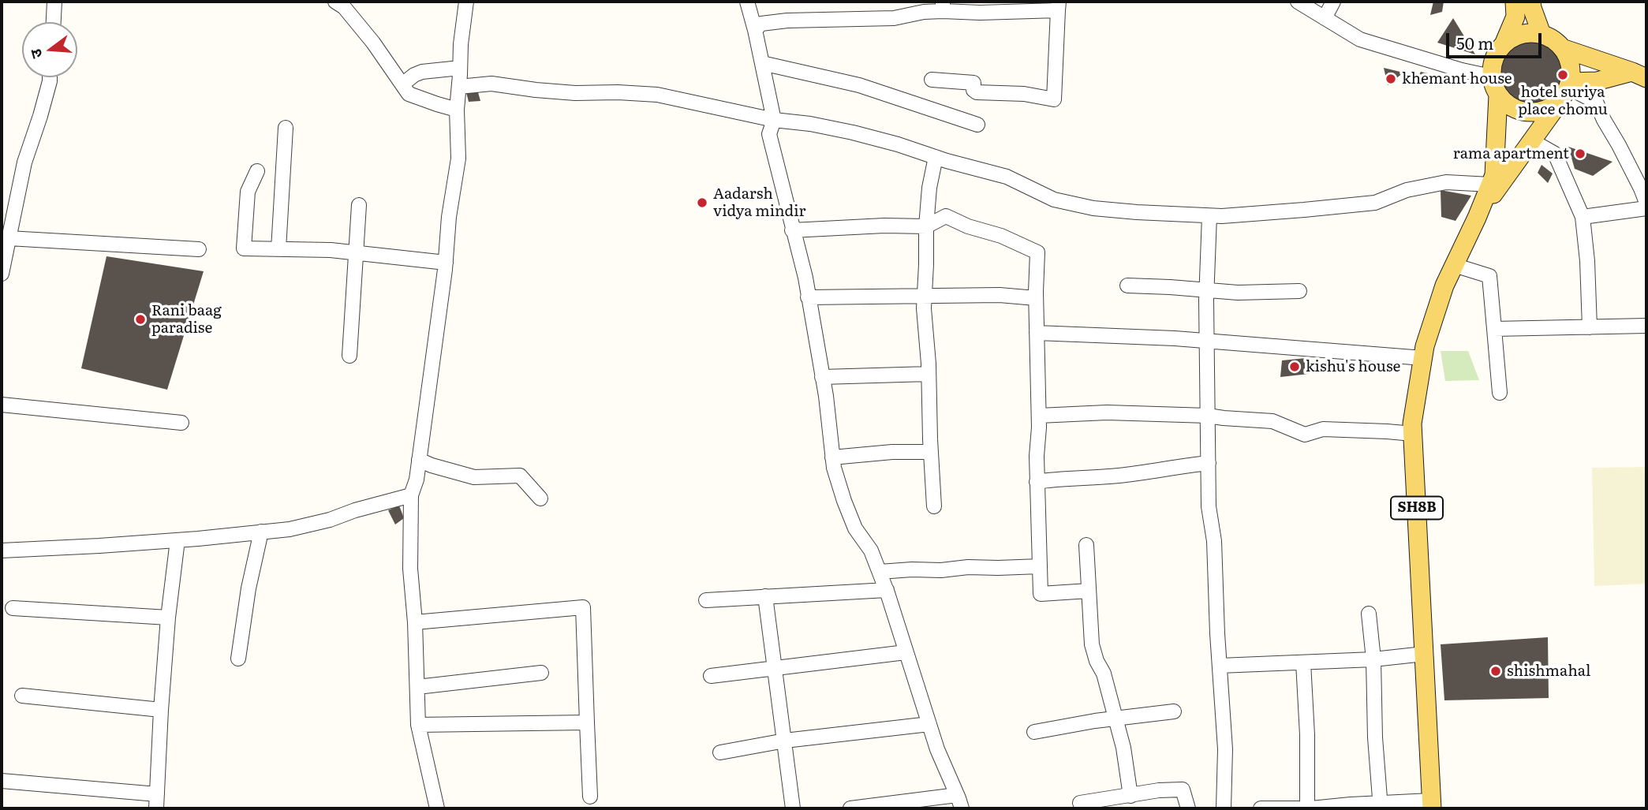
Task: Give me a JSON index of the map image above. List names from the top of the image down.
{
  "streets": {
    "main road": ["SH8B"]
  },
  "places": [
    "hotel suriya place chomu",
    "khemant house",
    "rama apartment",
    "Aadarsh vidya mindir",
    "Rani baag paradise",
    "kishu's house",
    "shishmahal"
  ],
  "scale_bar": "50 m",
  "north": "left"
}
